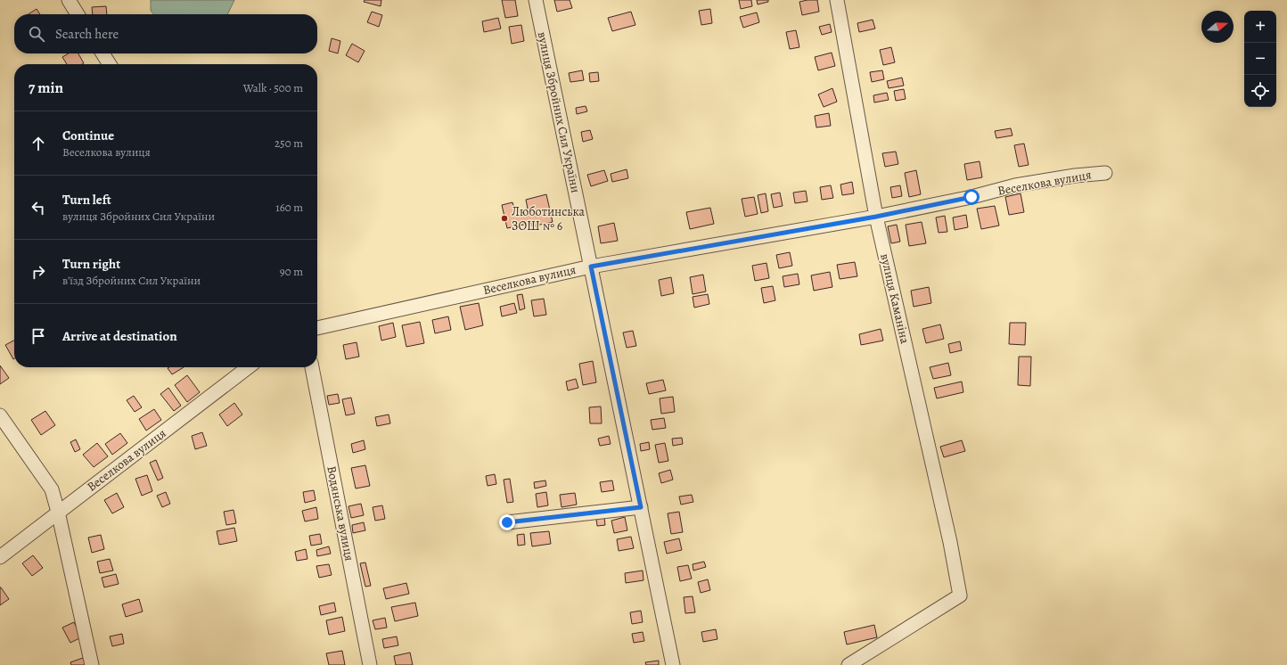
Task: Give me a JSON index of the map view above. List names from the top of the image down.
{
  "streets": {
    "street": [
      "вулиця Збройних Сил України",
      "Веселкова вулиця",
      "вулиця Каманіна",
      "Водянська вулиця"
    ]
  },
  "crossings": [
    ["вулиця Збройних Сил України", "Веселкова вулиця"],
    ["Веселкова вулиця", "вулиця Каманіна"]
  ],
  "places": ["Люботинська ЗОШ № 6"],
  "north": "right",
  "page": {
    "map_buttons": ["+", "−"],
    "search": "Search here",
    "heading": ["7 min", "Walk · 500 m"],
    "list": [
      ["Continue", "Веселкова вулиця", "250 m"],
      ["Turn left", "вулиця Збройних Сил України", "160 m"],
      ["Turn right", "в'їзд Збройних Сил України", "90 m"],
      "Arrive at destination"
    ]
  }
}
